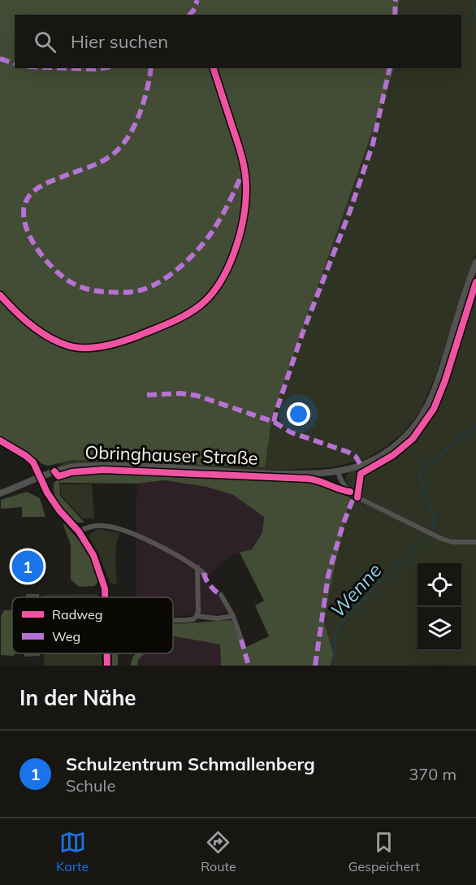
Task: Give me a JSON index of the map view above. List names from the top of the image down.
{
  "streets": {
    "street": ["Obringhauser Straße"]
  },
  "water": ["Wenne"],
  "legend": ["Radweg", "Weg"],
  "page": {
    "search": "Hier suchen",
    "pins": "1",
    "heading": "In der Nähe",
    "list": [
      {
        "mark": "1",
        "name": "Schulzentrum Schmallenberg",
        "note": "Schule",
        "value": "370 m"
      }
    ],
    "nav": ["Karte", "Route", "Gespeichert"]
  }
}
